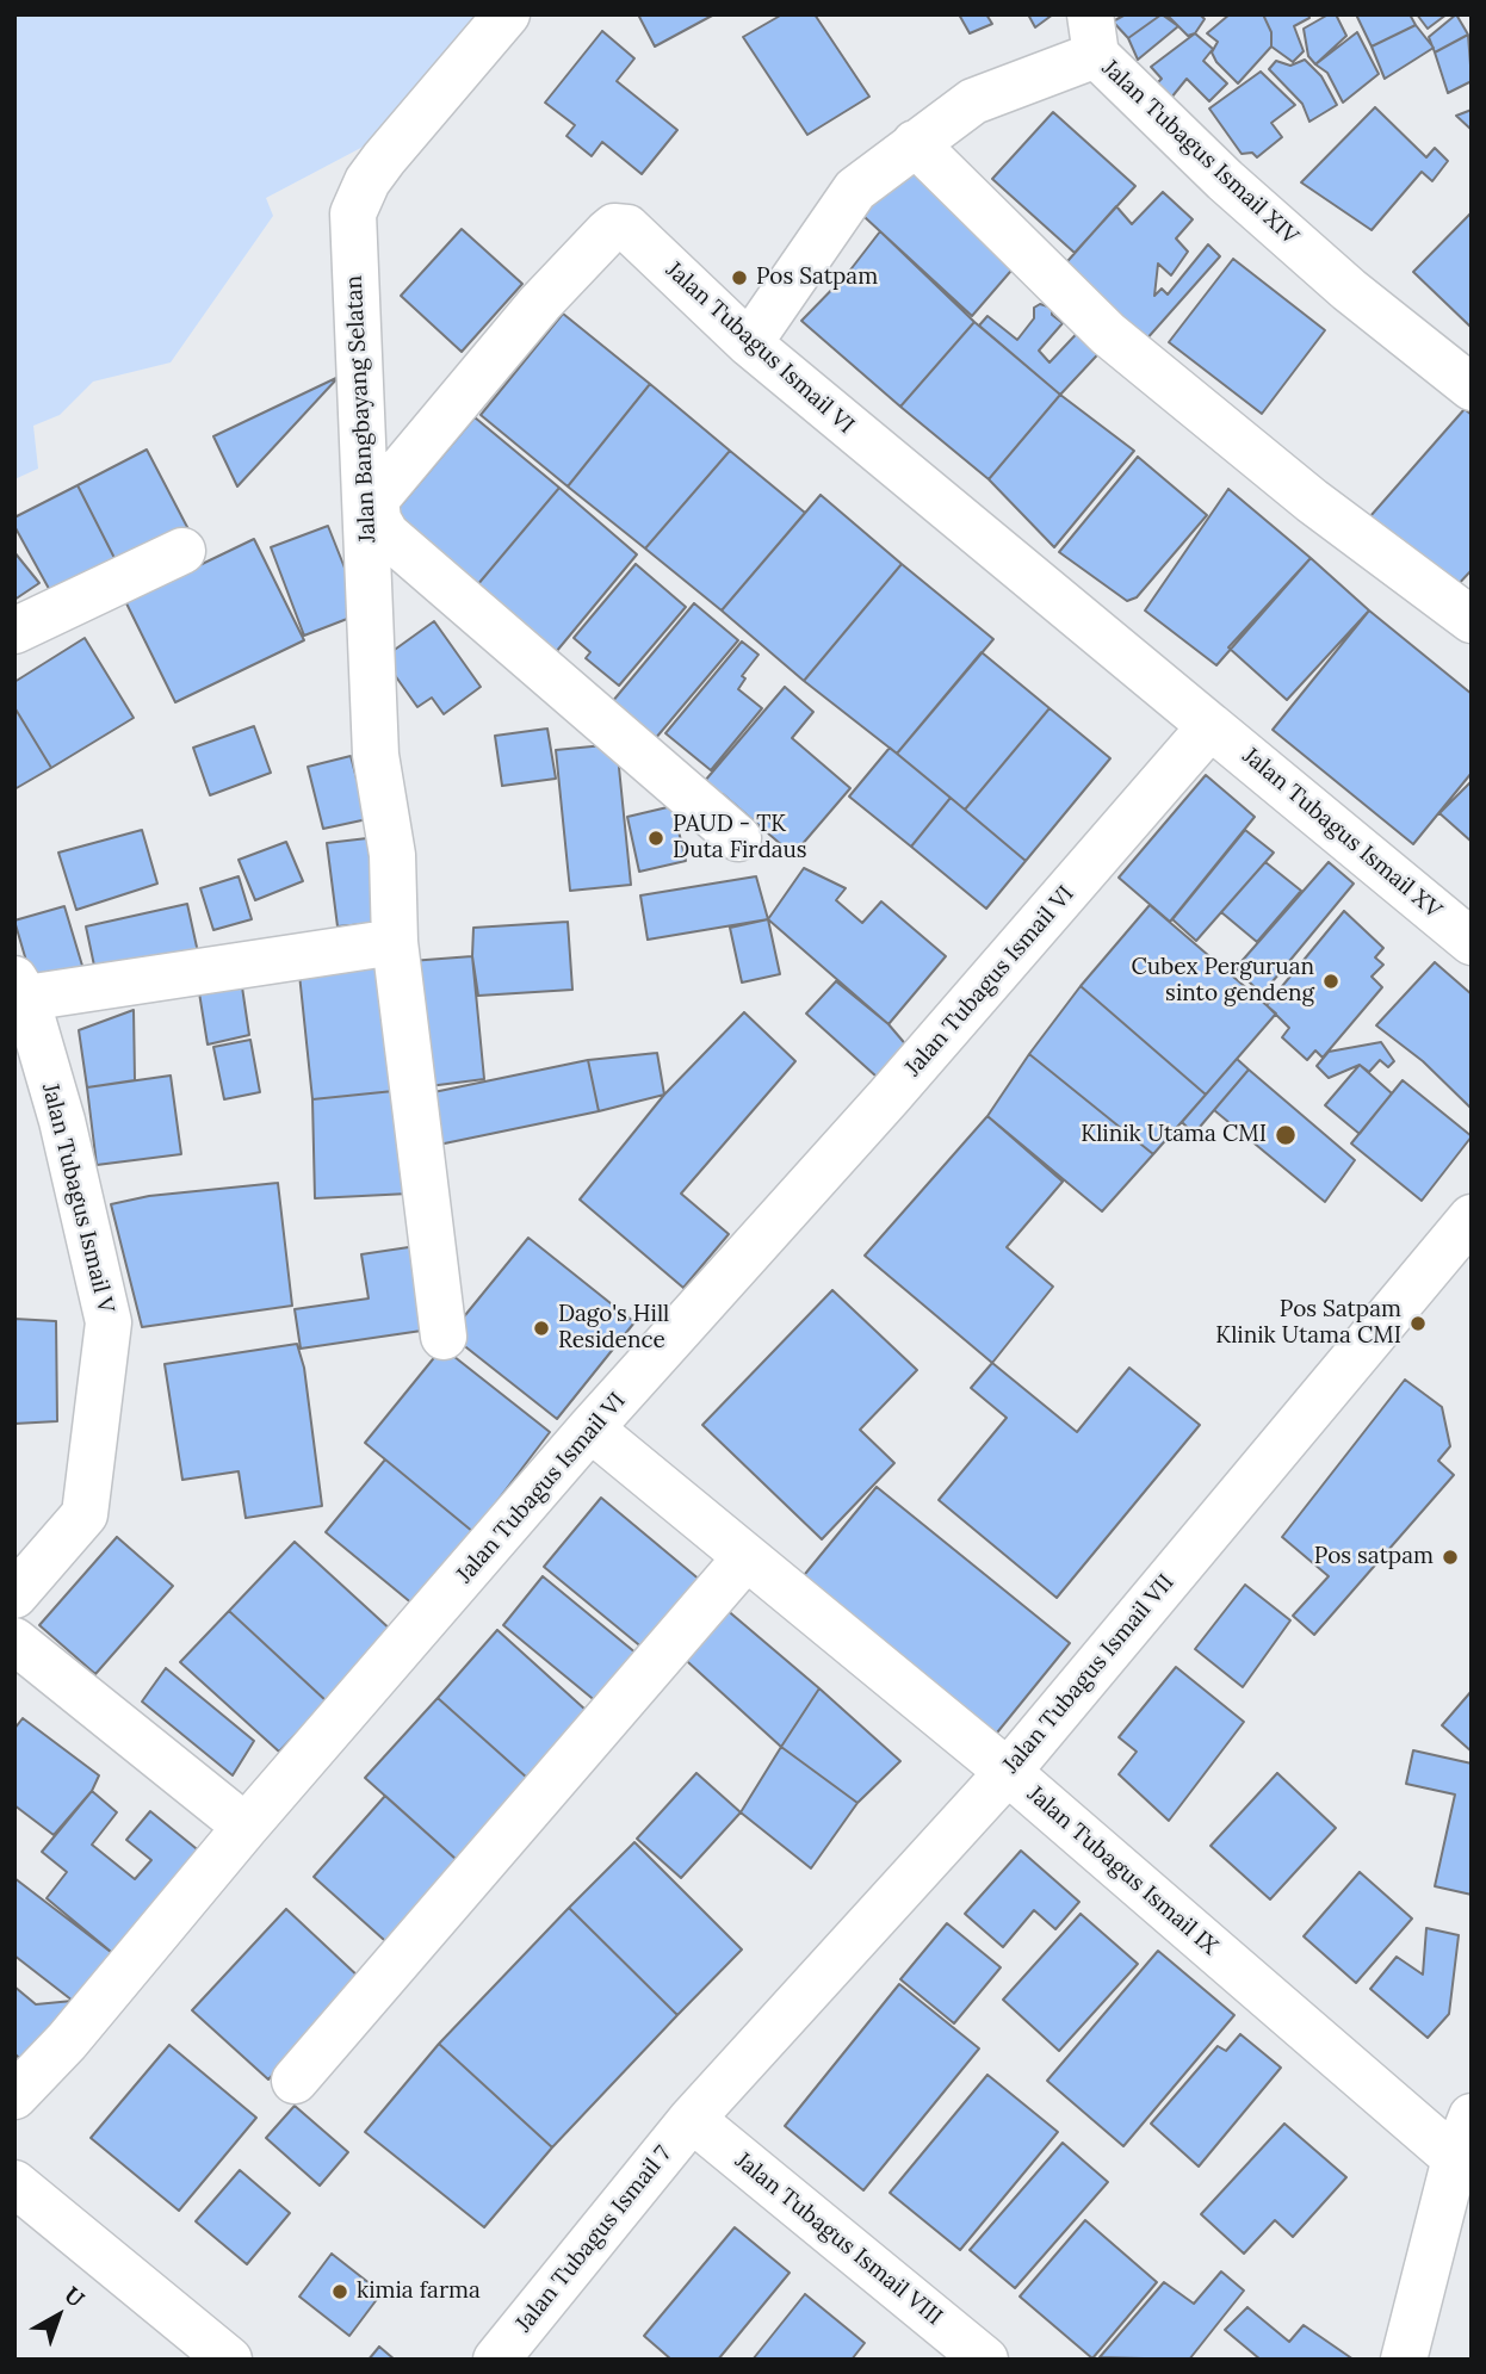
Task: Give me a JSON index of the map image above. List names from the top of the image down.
{
  "streets": {
    "street": [
      "Jalan Tubagus Ismail XIV",
      "Jalan Tubagus Ismail VI",
      "Jalan Bangbayang Selatan",
      "Jalan Tubagus Ismail XV",
      "Jalan Tubagus Ismail V",
      "Jalan Tubagus Ismail VII",
      "Jalan Tubagus Ismail IX",
      "Jalan Tubagus Ismail 7",
      "Jalan Tubagus Ismail VIII"
    ]
  },
  "crossings": [
    ["Jalan Tubagus Ismail XIV", "Jalan Tubagus Ismail VI"],
    ["Jalan Tubagus Ismail VI", "Jalan Bangbayang Selatan"],
    ["Jalan Tubagus Ismail VI", "Jalan Tubagus Ismail XV"],
    ["Jalan Tubagus Ismail VI", "Jalan Tubagus Ismail IX"],
    ["Jalan Tubagus Ismail VII", "Jalan Tubagus Ismail IX"],
    ["Jalan Tubagus Ismail VII", "Jalan Tubagus Ismail 7"],
    ["Jalan Tubagus Ismail VII", "Jalan Tubagus Ismail VIII"],
    ["Jalan Tubagus Ismail 7", "Jalan Tubagus Ismail VIII"]
  ],
  "places": [
    "Pos Satpam",
    "PAUD - TK Duta Firdaus",
    "Cubex Perguruan sinto gendeng",
    "Klinik Utama CMI",
    "Pos Satpam Klinik Utama CMI",
    "Dago's Hill Residence",
    "Pos satpam",
    "kimia farma"
  ],
  "north": "top right"
}
